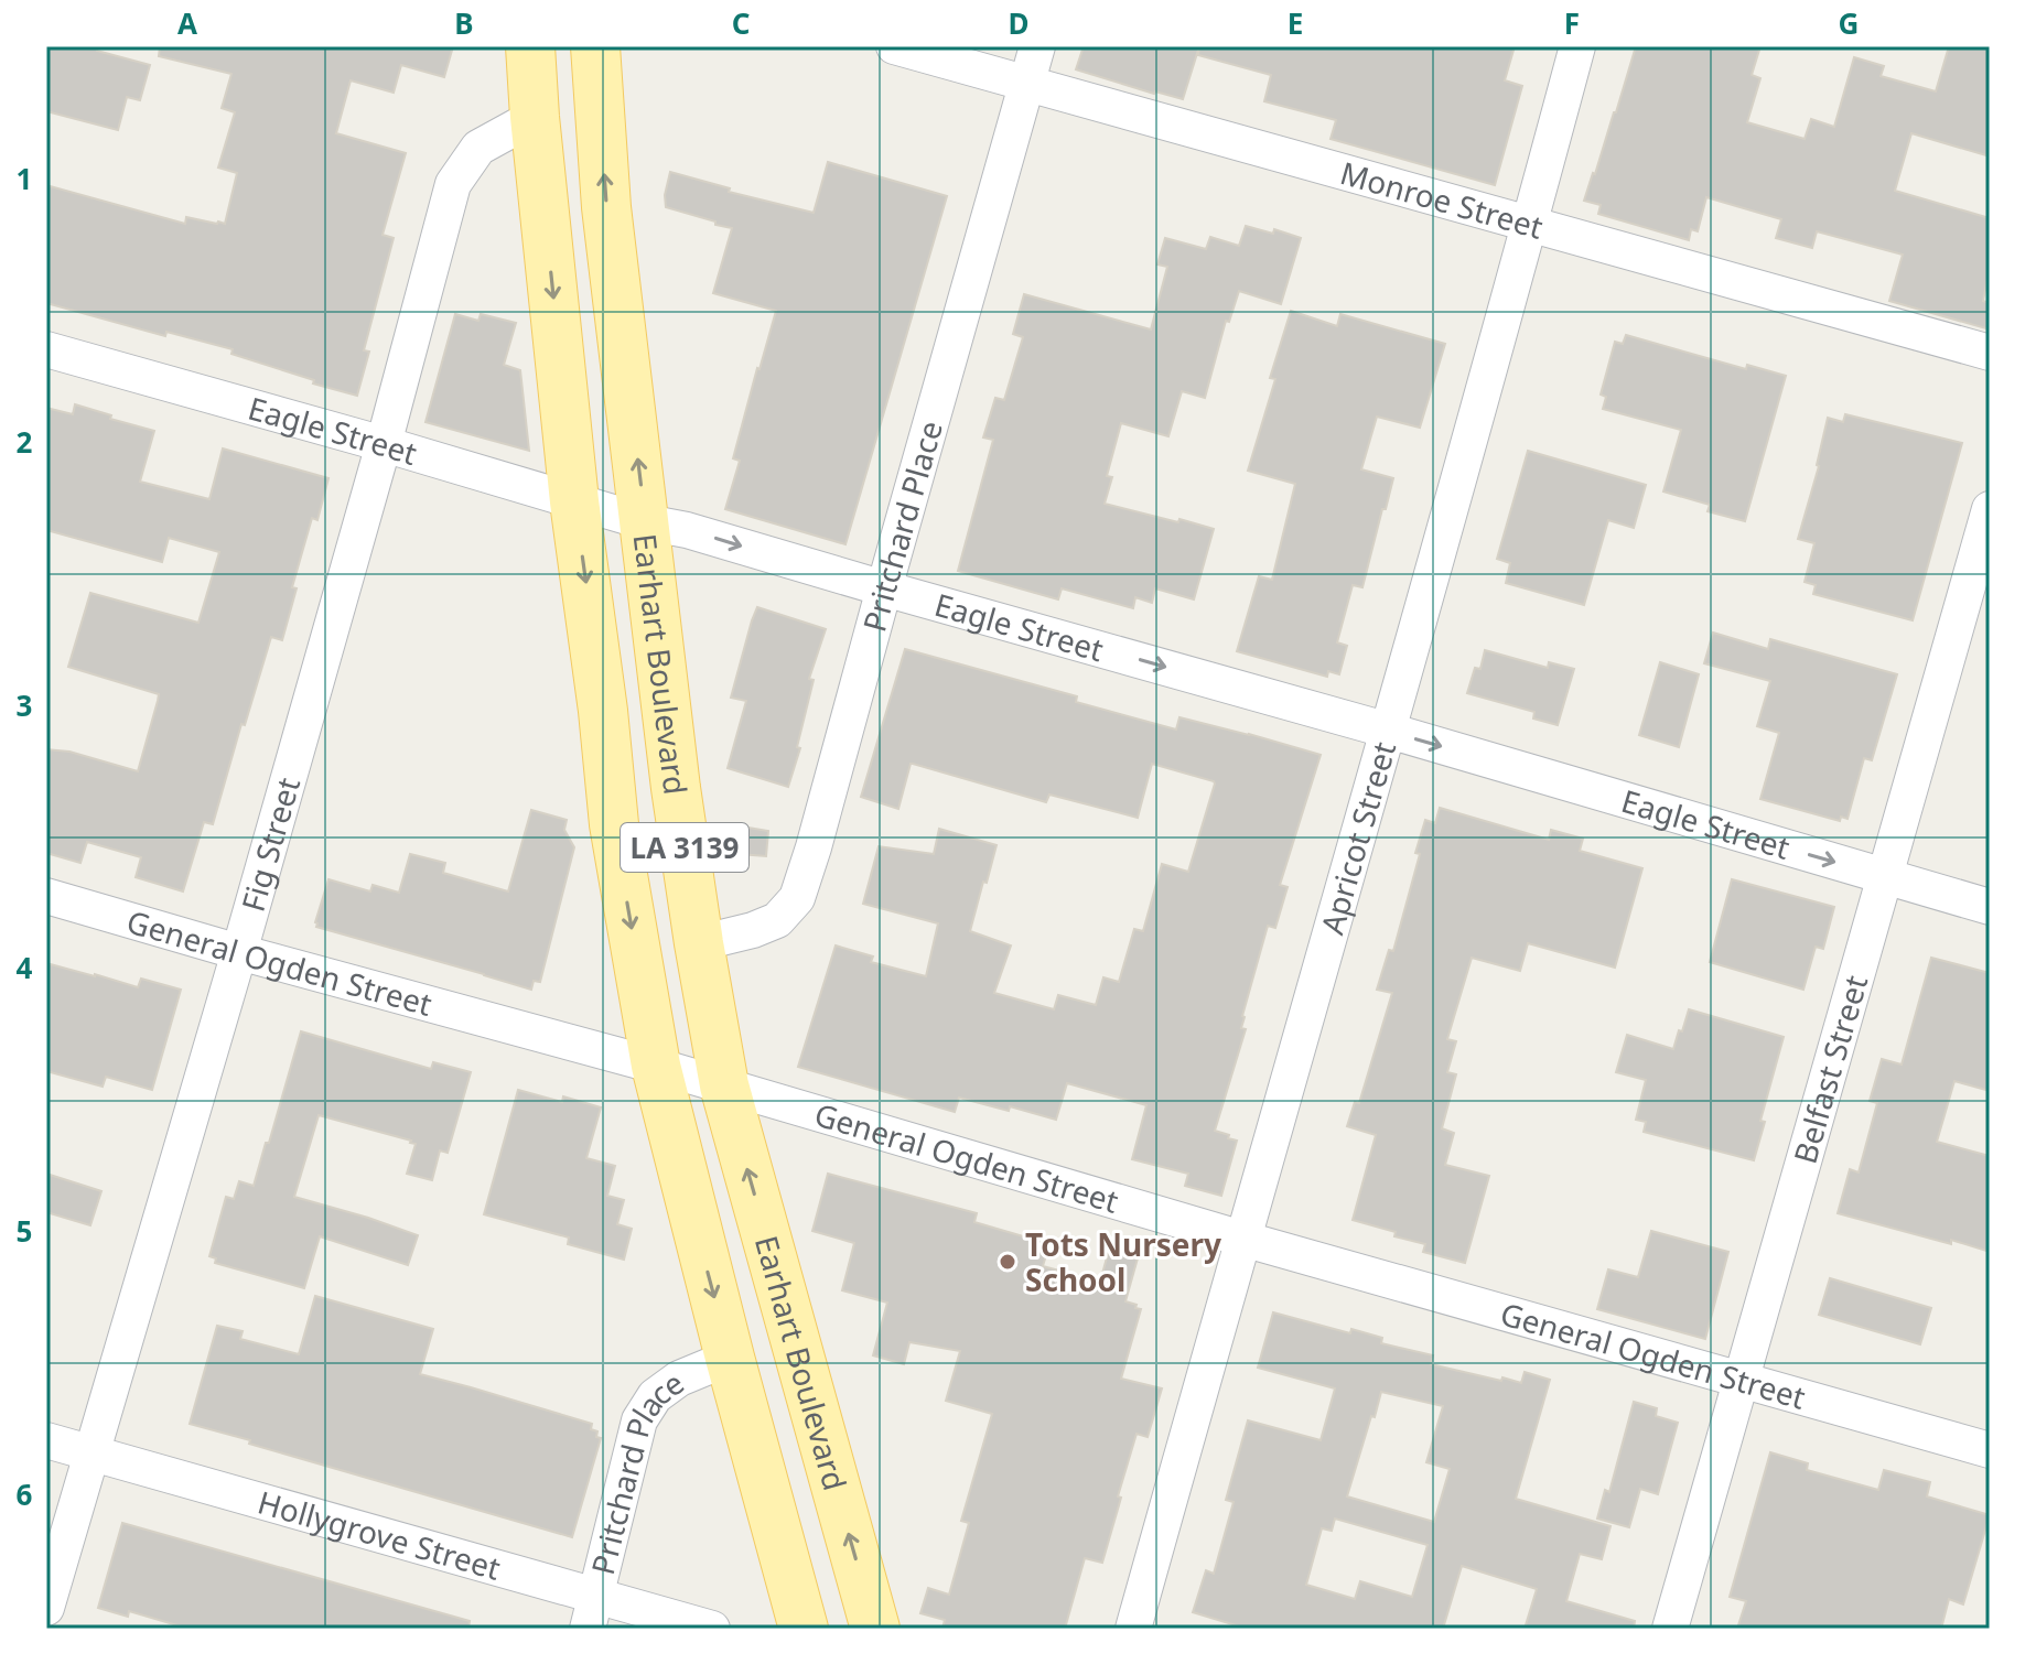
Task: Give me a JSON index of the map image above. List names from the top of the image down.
{
  "streets": {
    "main road": ["Earhart Boulevard", "LA 3139"],
    "street": [
      "Monroe Street",
      "Eagle Street",
      "Pritchard Place",
      "Apricot Street",
      "Fig Street",
      "General Ogden Street",
      "Belfast Street",
      "Hollygrove Street"
    ]
  },
  "crossings": [
    ["Monroe Street", "Pritchard Place"],
    ["Monroe Street", "Apricot Street"],
    ["Eagle Street", "Pritchard Place"],
    ["Eagle Street", "Earhart Boulevard"],
    ["Eagle Street", "Apricot Street"],
    ["Eagle Street", "Fig Street"],
    ["Eagle Street", "LA 3139"],
    ["Eagle Street", "Belfast Street"],
    ["Pritchard Place", "Earhart Boulevard"],
    ["Pritchard Place", "LA 3139"],
    ["Pritchard Place", "Hollygrove Street"],
    ["Earhart Boulevard", "General Ogden Street"],
    ["Apricot Street", "General Ogden Street"],
    ["Fig Street", "LA 3139"],
    ["Fig Street", "General Ogden Street"],
    ["Fig Street", "Hollygrove Street"],
    ["LA 3139", "General Ogden Street"],
    ["General Ogden Street", "Belfast Street"]
  ],
  "one_way": ["Eagle Street"],
  "places": ["Tots Nursery School"],
  "grid": {
    "columns": [
      "A",
      "B",
      "C",
      "D",
      "E",
      "F",
      "G"
    ],
    "rows": [
      "1",
      "2",
      "3",
      "4",
      "5",
      "6"
    ]
  }
}
